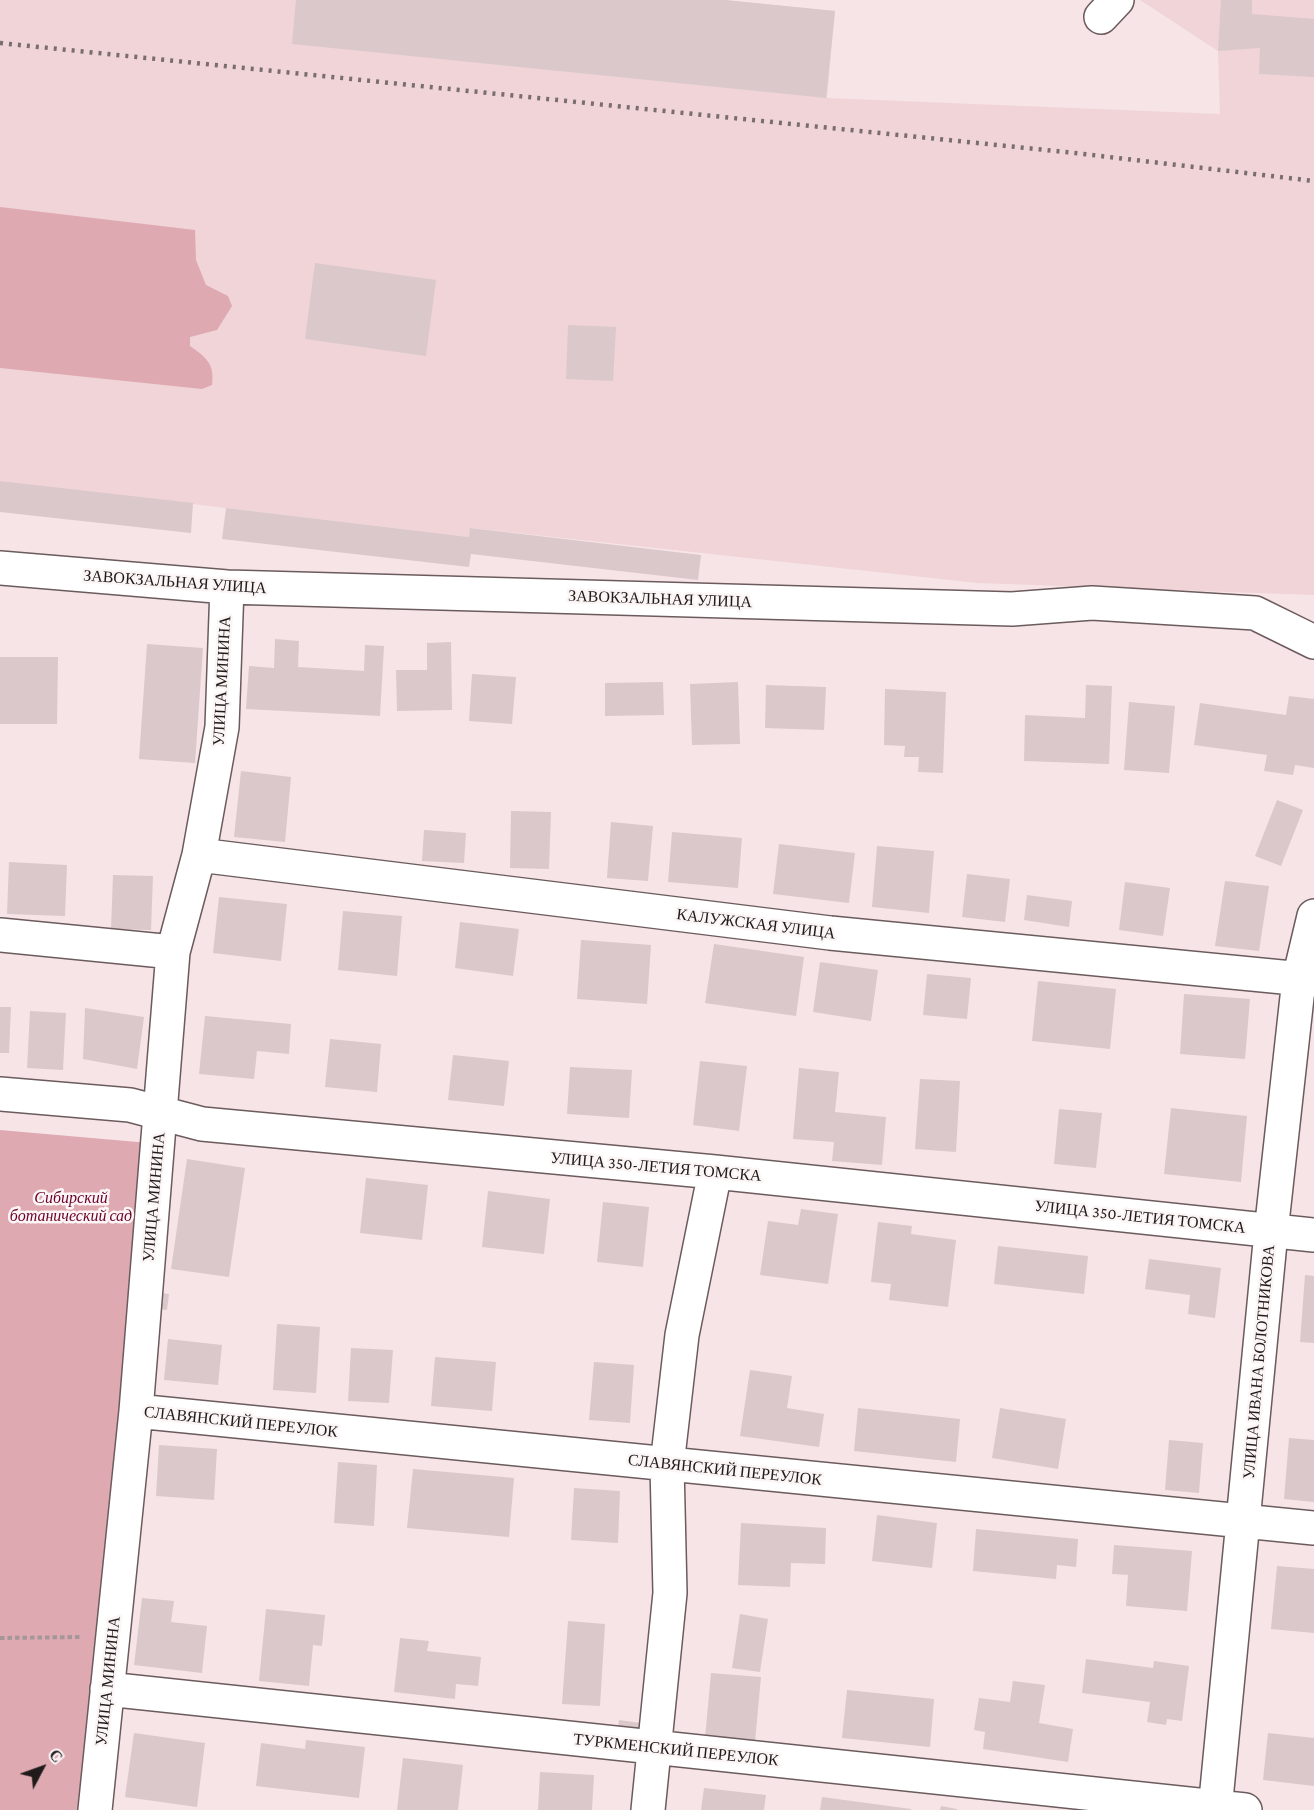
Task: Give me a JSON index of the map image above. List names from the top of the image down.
{
  "streets": {
    "street": [
      "ЗАВОКЗАЛЬНАЯ УЛИЦА",
      "УЛИЦА МИНИНА",
      "КАЛУЖСКАЯ УЛИЦА",
      "УЛИЦА 350-ЛЕТИЯ ТОМСКА",
      "УЛИЦА ИВАНА БОЛОТНИКОВА",
      "СЛАВЯНСКИЙ ПЕРЕУЛОК",
      "ТУРКМЕНСКИЙ ПЕРЕУЛОК"
    ]
  },
  "crossings": [
    ["ЗАВОКЗАЛЬНАЯ УЛИЦА", "УЛИЦА МИНИНА"],
    ["УЛИЦА МИНИНА", "КАЛУЖСКАЯ УЛИЦА"],
    ["УЛИЦА МИНИНА", "УЛИЦА 350-ЛЕТИЯ ТОМСКА"],
    ["УЛИЦА МИНИНА", "СЛАВЯНСКИЙ ПЕРЕУЛОК"],
    ["УЛИЦА МИНИНА", "ТУРКМЕНСКИЙ ПЕРЕУЛОК"],
    ["КАЛУЖСКАЯ УЛИЦА", "УЛИЦА ИВАНА БОЛОТНИКОВА"],
    ["УЛИЦА 350-ЛЕТИЯ ТОМСКА", "УЛИЦА ИВАНА БОЛОТНИКОВА"],
    ["УЛИЦА ИВАНА БОЛОТНИКОВА", "СЛАВЯНСКИЙ ПЕРЕУЛОК"],
    ["УЛИЦА ИВАНА БОЛОТНИКОВА", "ТУРКМЕНСКИЙ ПЕРЕУЛОК"]
  ],
  "parks": ["Сибирский ботанический сад"],
  "north": "top right"
}
